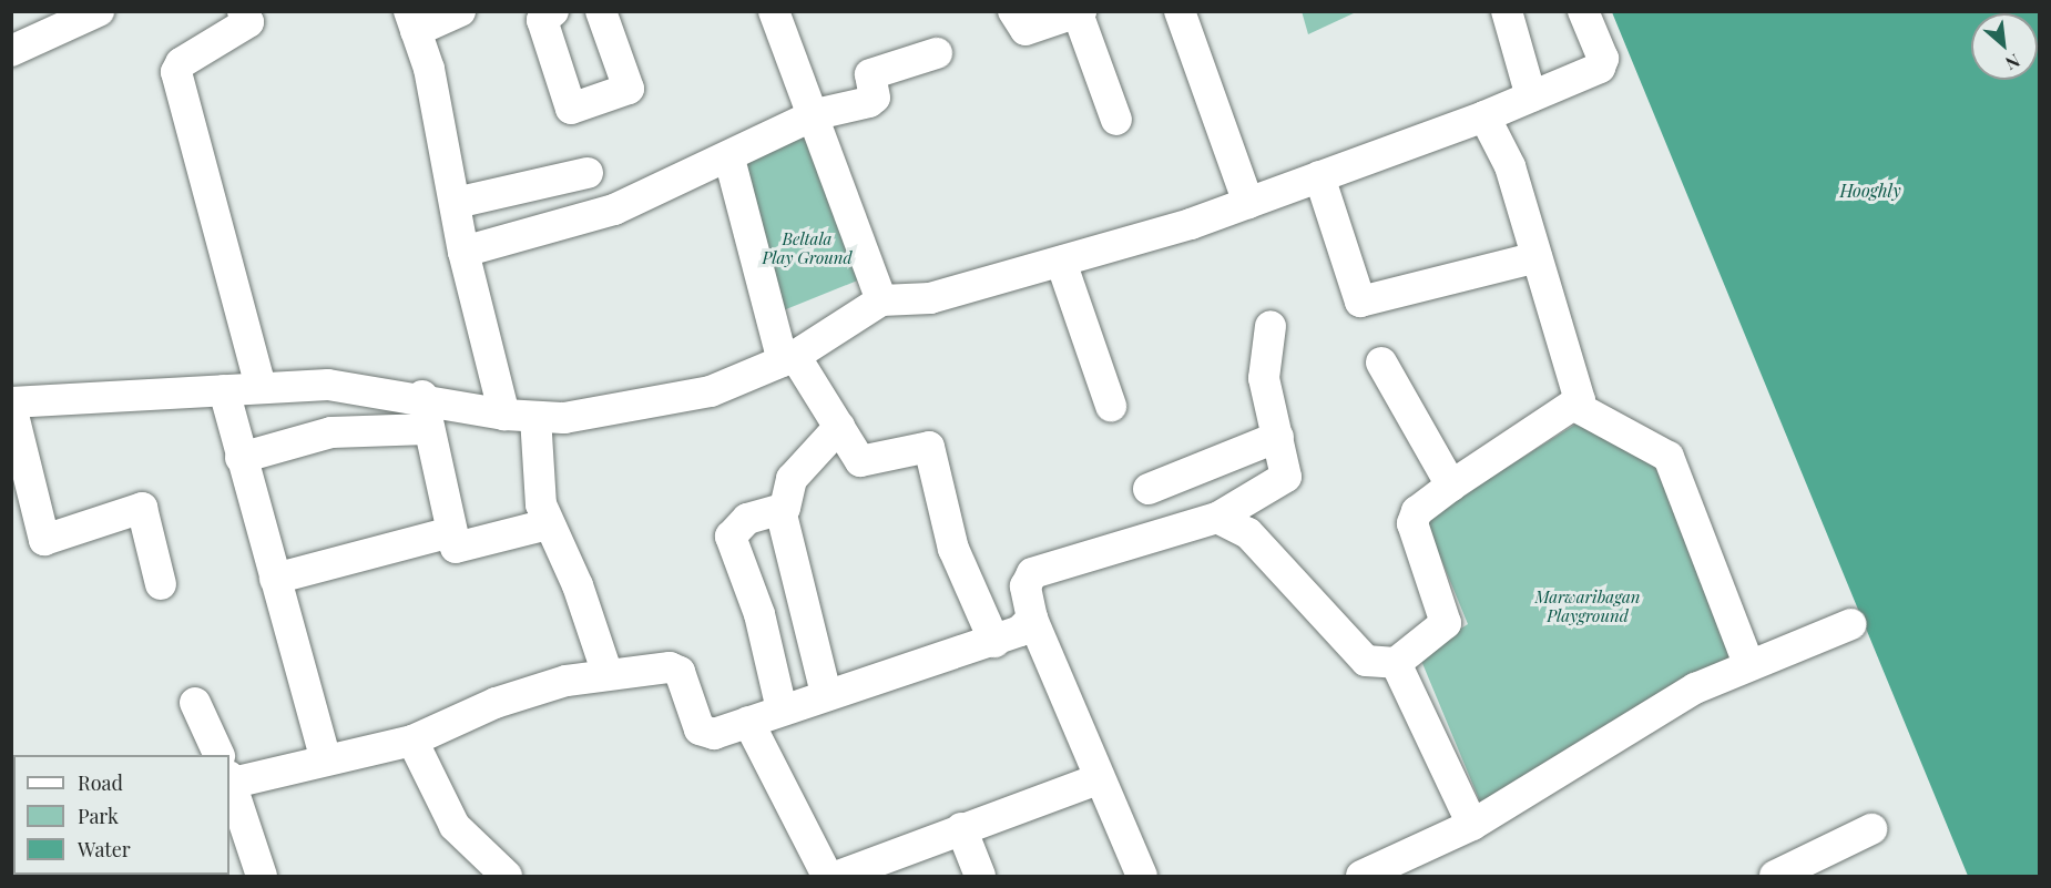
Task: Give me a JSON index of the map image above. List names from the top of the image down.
{
  "water": ["Hooghly"],
  "parks": ["Beltala Play Ground", "Marwaribagan Playground"],
  "legend": ["Road", "Park", "Water"],
  "north": "bottom right"
}
